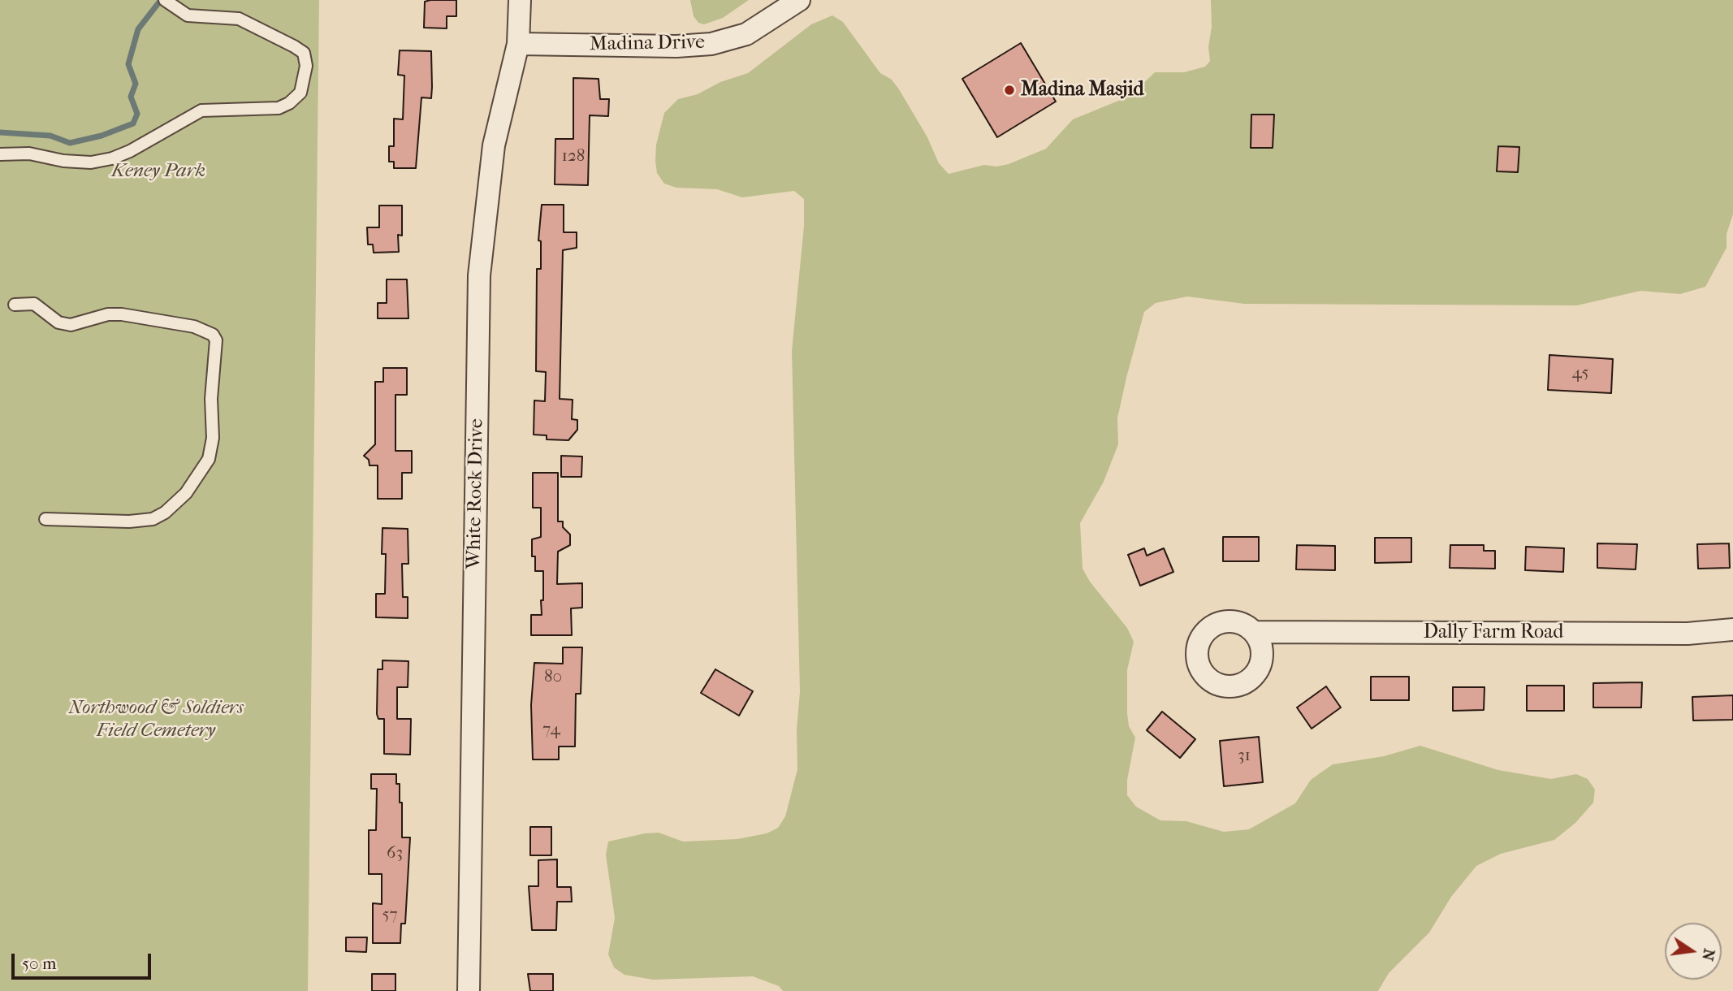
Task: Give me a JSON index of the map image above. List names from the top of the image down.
{
  "streets": {
    "street": ["Madina Drive", "White Rock Drive", "Dally Farm Road"]
  },
  "crossings": [
    ["Madina Drive", "White Rock Drive"]
  ],
  "parks": ["Keney Park", "Northwood & Soldiers Field Cemetery"],
  "places": ["Madina Masjid"],
  "house_numbers": [
    "128",
    "45",
    "80",
    "74",
    "31",
    "63",
    "57"
  ],
  "scale_bar": "50 m",
  "north": "right"
}
